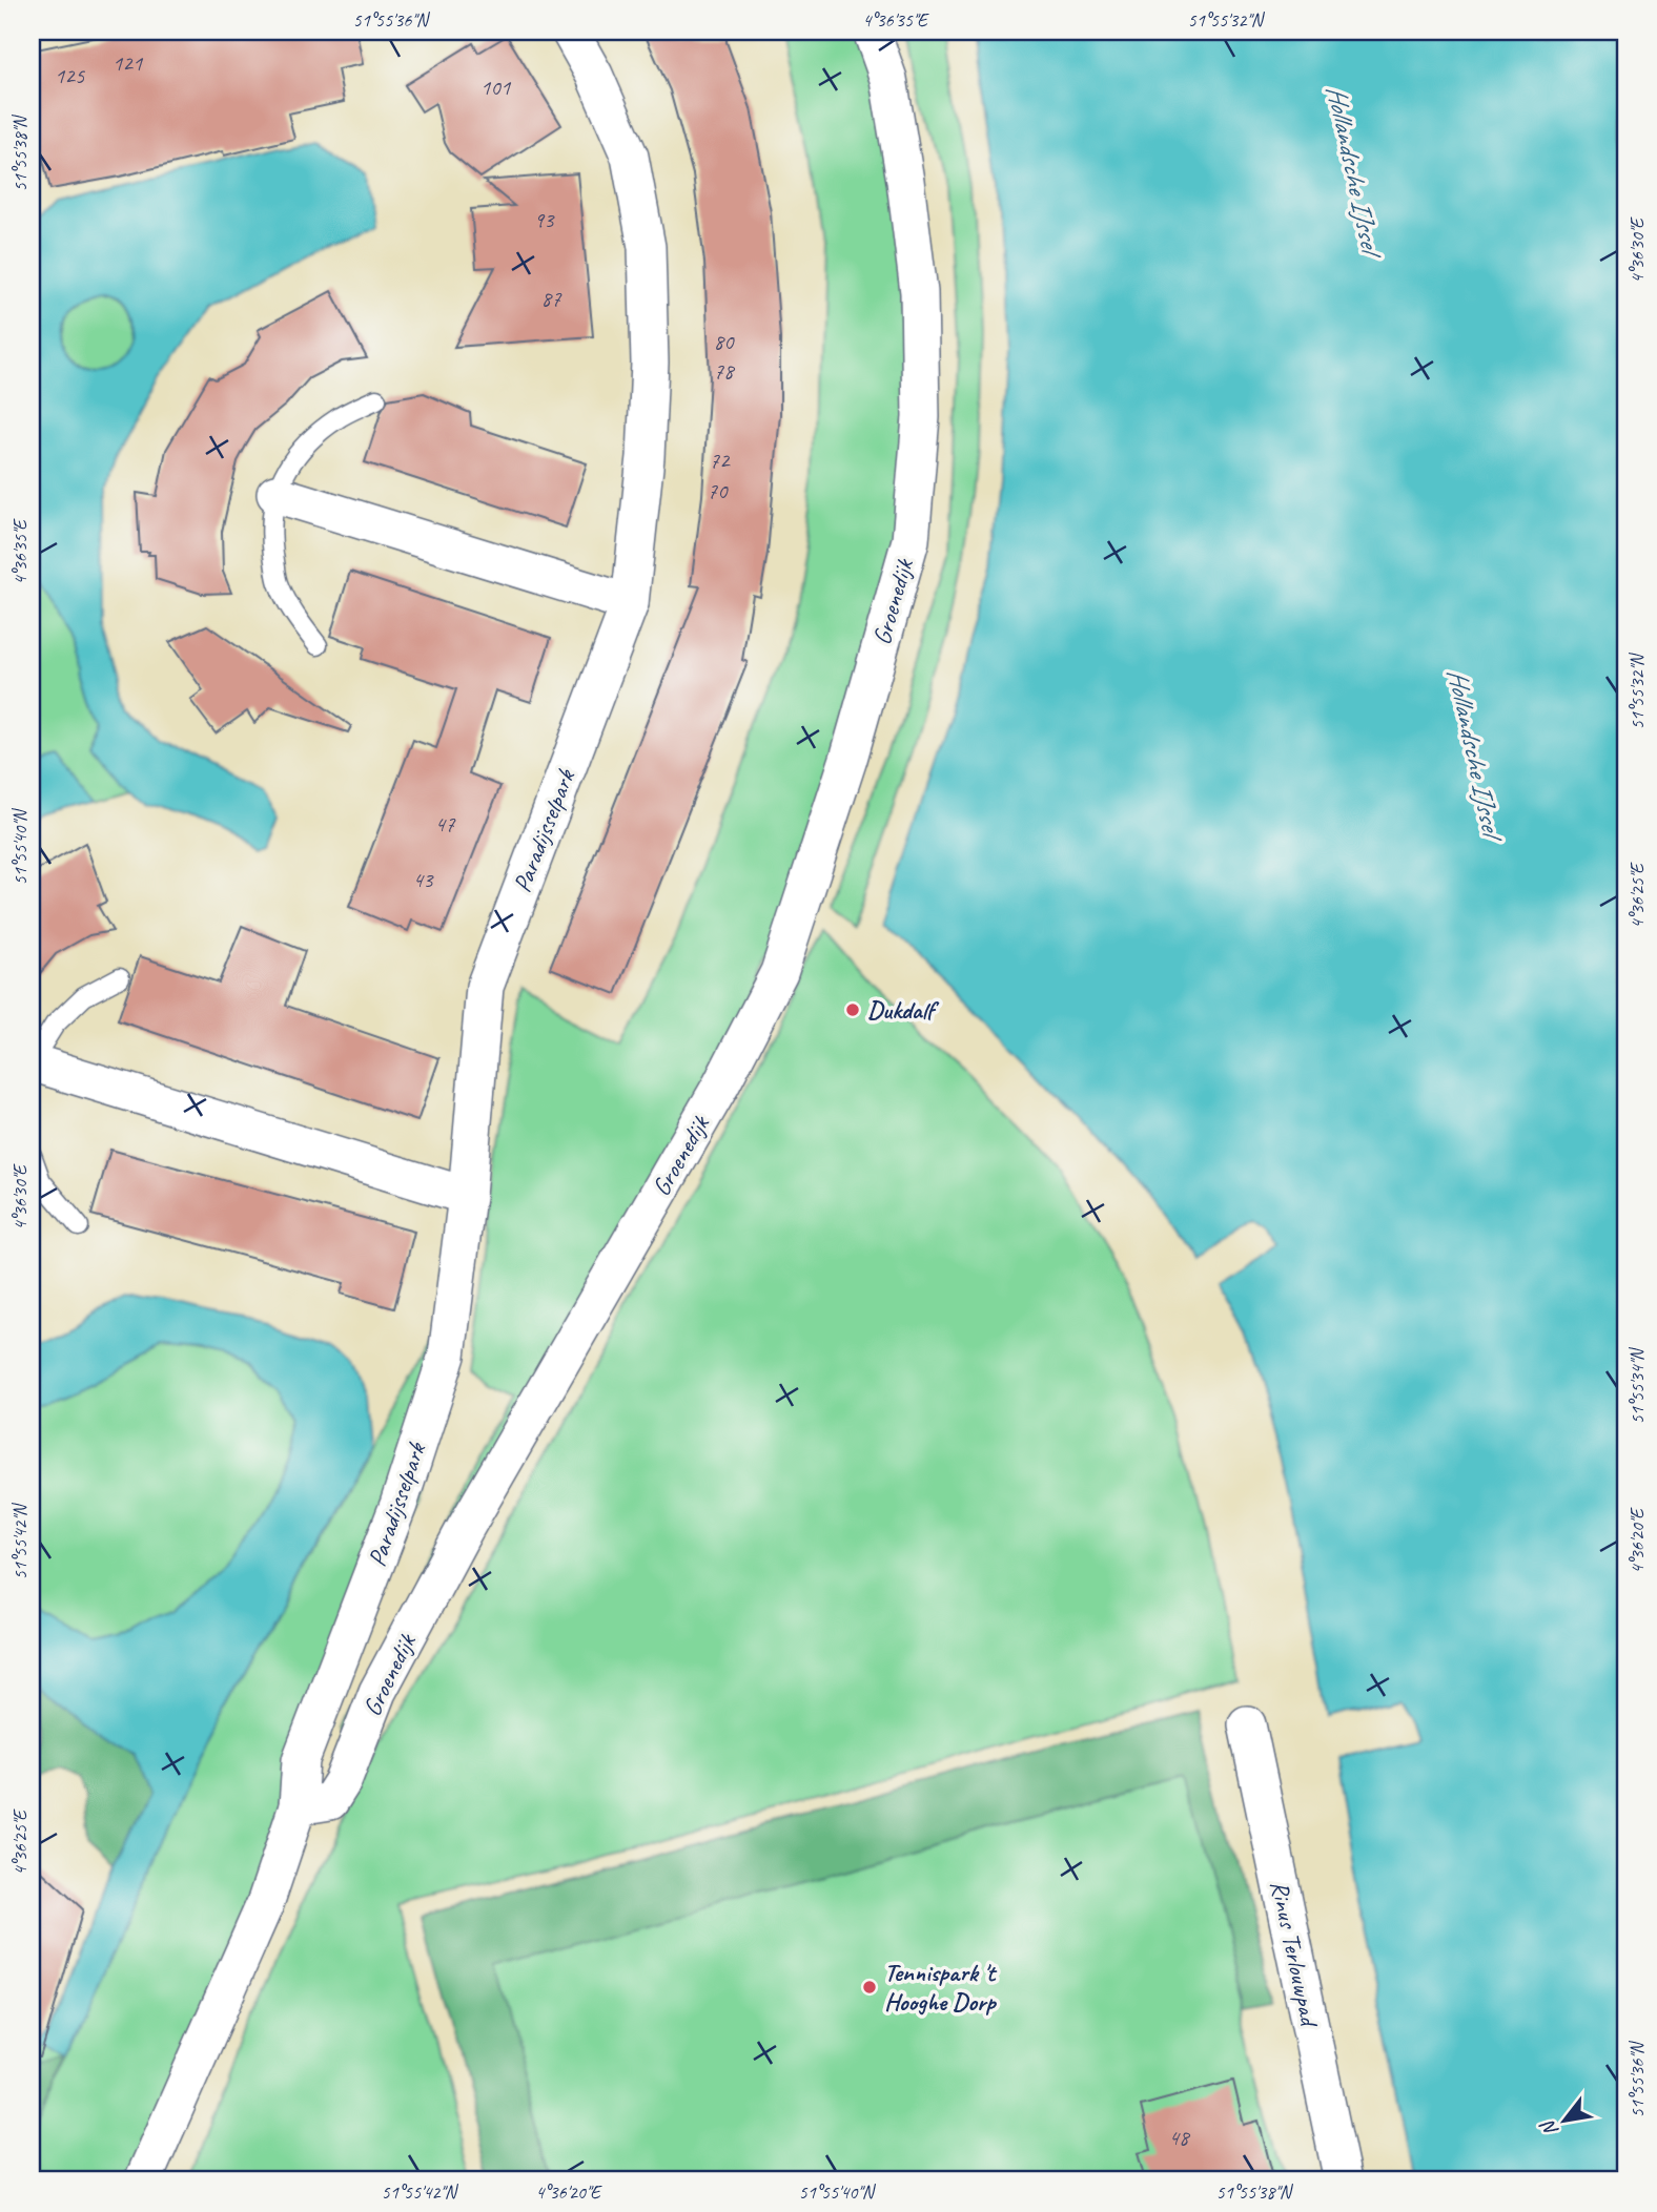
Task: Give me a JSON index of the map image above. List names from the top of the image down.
{
  "streets": {
    "street": ["Groenedijk", "Paradijsselpark", "Rinus Terlouwpad"]
  },
  "crossings": [
    ["Groenedijk", "Paradijsselpark"]
  ],
  "water": ["Hollandsche IJssel"],
  "places": ["Dukdalf", "Tennispark 't Hooghe Dorp"],
  "house_numbers": [
    "121",
    "125",
    "101",
    "93",
    "87",
    "80",
    "78",
    "72",
    "70",
    "47",
    "43",
    "48"
  ],
  "north": "bottom left",
  "coordinates": [
    "51°55'36\"N",
    "4°36'35\"E",
    "51°55'32\"N",
    "51°55'38\"N",
    "4°36'30\"E",
    "51°55'40\"N",
    "4°36'25\"E",
    "51°55'34\"N",
    "4°36'20\"E",
    "51°55'42\"N"
  ]
}
